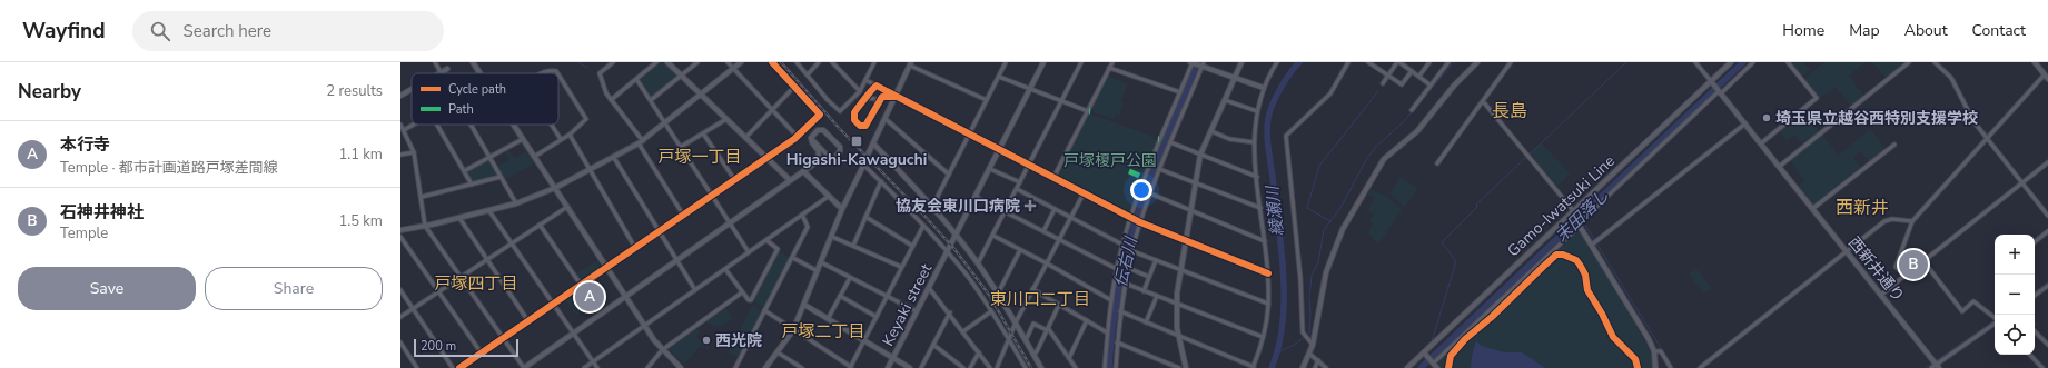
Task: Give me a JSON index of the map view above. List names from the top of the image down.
{
  "streets": {
    "street": ["Gamo-Iwatsuki Line", "西新井通り", "Keyaki street"]
  },
  "crossings": [
    ["Gamo-Iwatsuki Line", "西新井通り"]
  ],
  "districts": [
    "長島",
    "戸塚一丁目",
    "西新井",
    "戸塚四丁目",
    "東川口二丁目",
    "戸塚二丁目"
  ],
  "water": ["綾瀬川", "末田落し", "伝右川"],
  "parks": ["戸塚榎戸公園"],
  "places": {
    "other": ["埼玉県立越谷西特別支援学校", "西光院"],
    "transit": ["Higashi-Kawaguchi"],
    "health": ["協友会東川口病院"]
  },
  "legend": ["Cycle path", "Path"],
  "scale_bar": "200 m",
  "page": {
    "header": "Wayfind",
    "search": "Search here",
    "nav": [
      "Home",
      "Map",
      "About",
      "Contact"
    ],
    "heading": ["Nearby", "2 results"],
    "list": [
      {
        "mark": "A",
        "name": "本行寺",
        "note": "Temple · 都市計画道路戸塚差間線",
        "value": "1.1 km"
      },
      {
        "mark": "B",
        "name": "石神井神社",
        "note": "Temple",
        "value": "1.5 km"
      }
    ],
    "map_buttons": ["+", "−"],
    "pins": ["B", "A"],
    "buttons": ["Save", "Share"],
    "scale": "200 m"
  }
}
